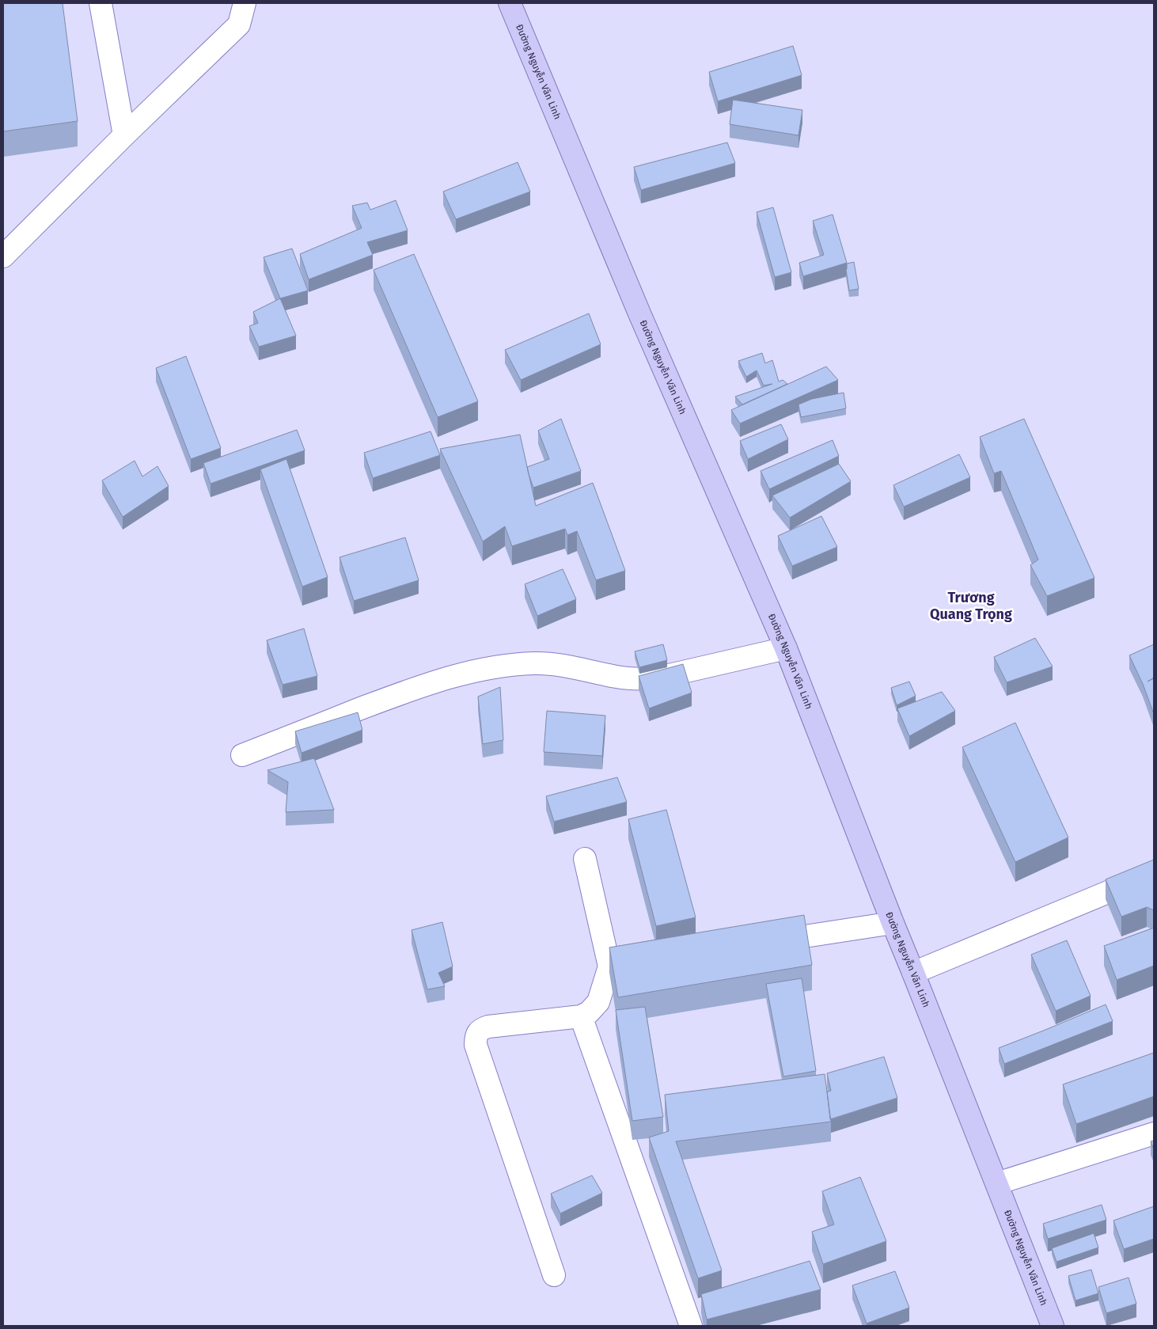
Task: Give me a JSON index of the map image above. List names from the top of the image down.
{
  "streets": {
    "main road": ["Đường Nguyễn Văn Linh"]
  },
  "districts": ["Trương Quang Trọng"]
}
